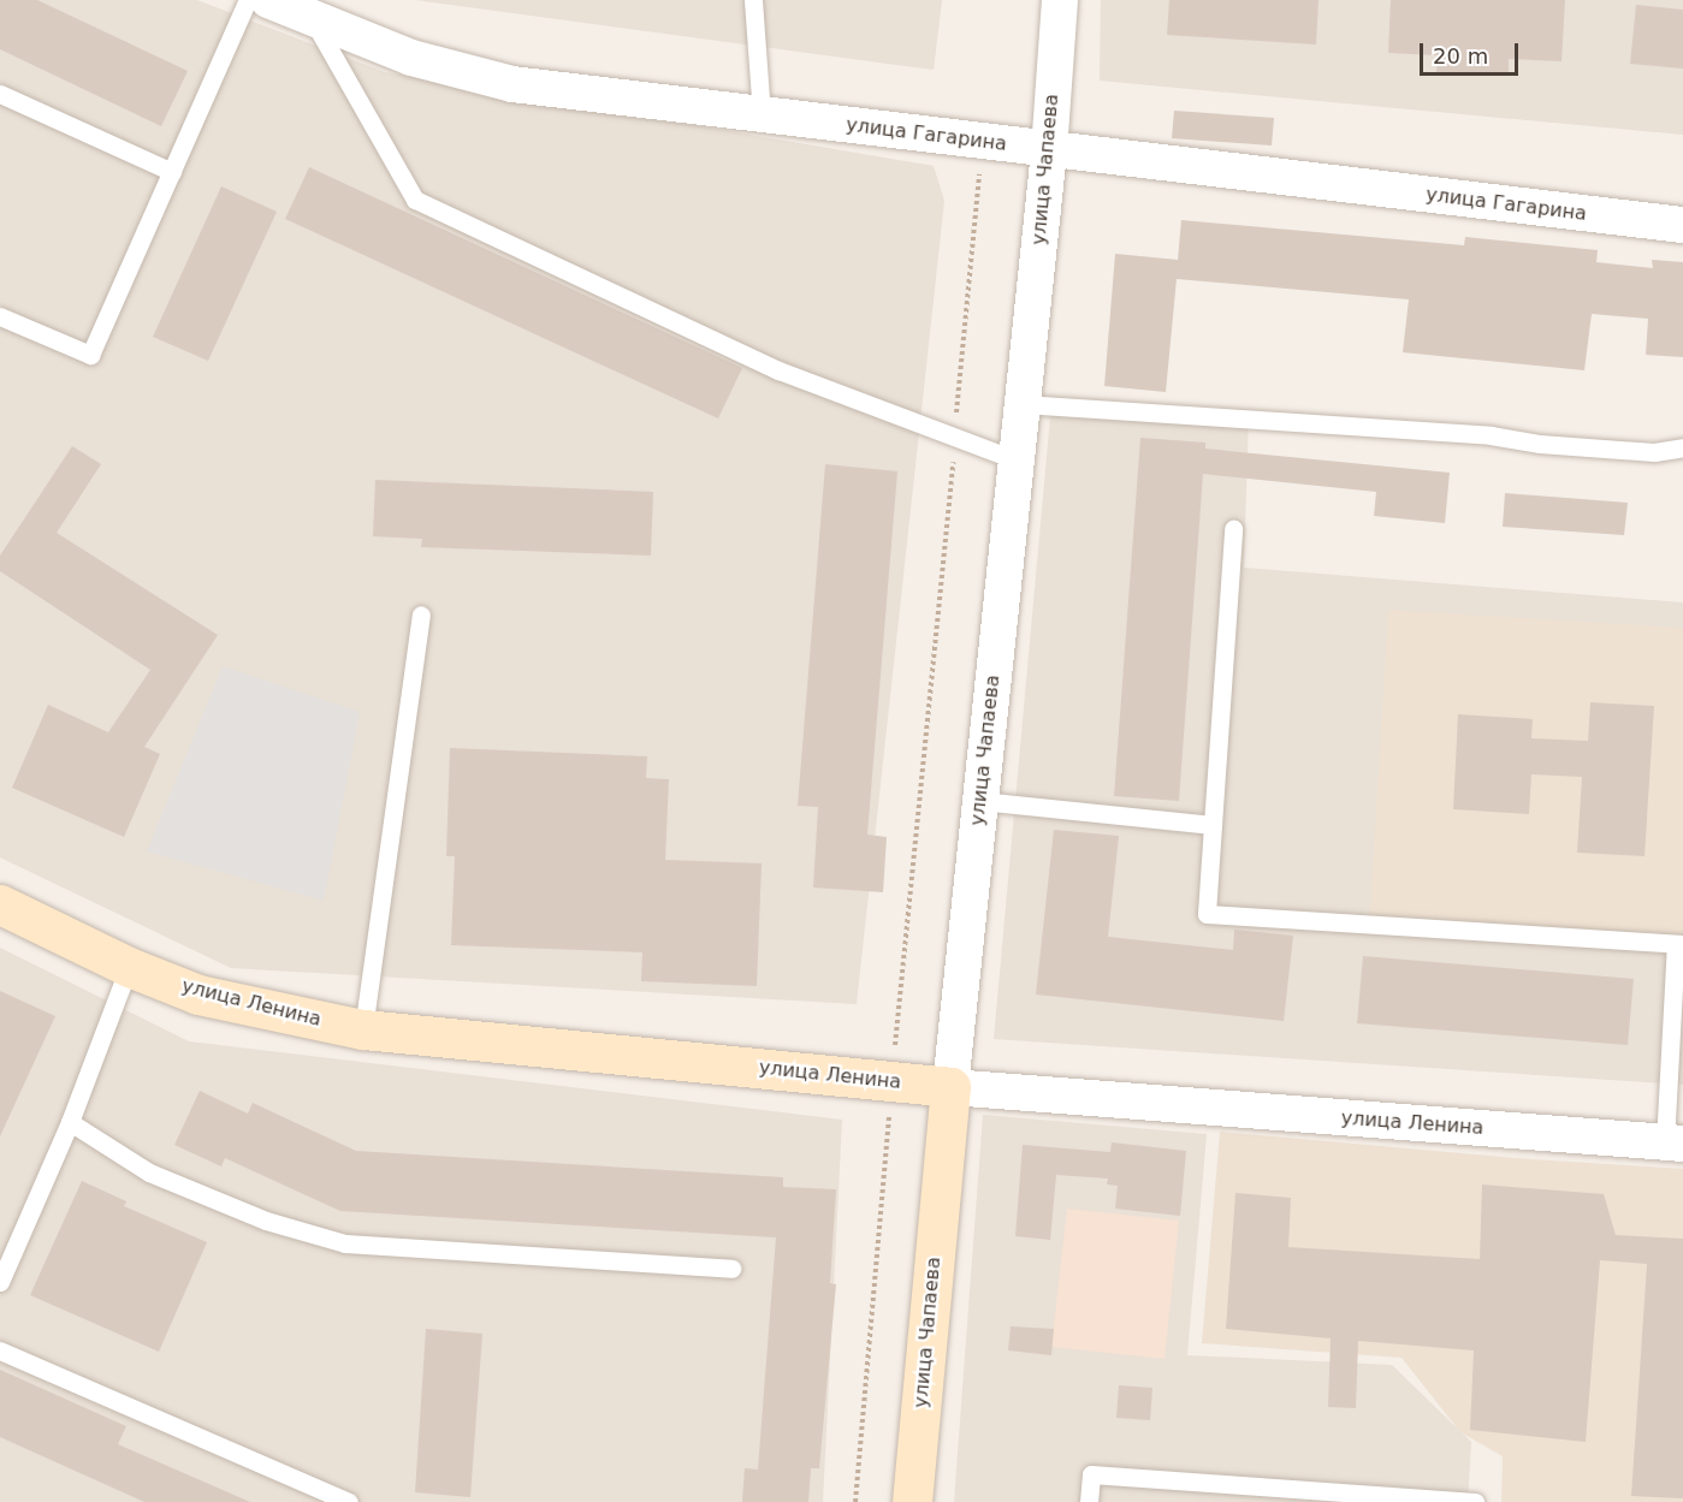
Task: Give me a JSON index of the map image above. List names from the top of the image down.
{
  "streets": {
    "main road": ["улица Чапаева", "улица Ленина"],
    "street": ["улица Гагарина"]
  },
  "crossings": [
    ["улица Гагарина", "улица Чапаева"],
    ["улица Чапаева", "улица Ленина"]
  ],
  "scale_bar": "20 m"
}
